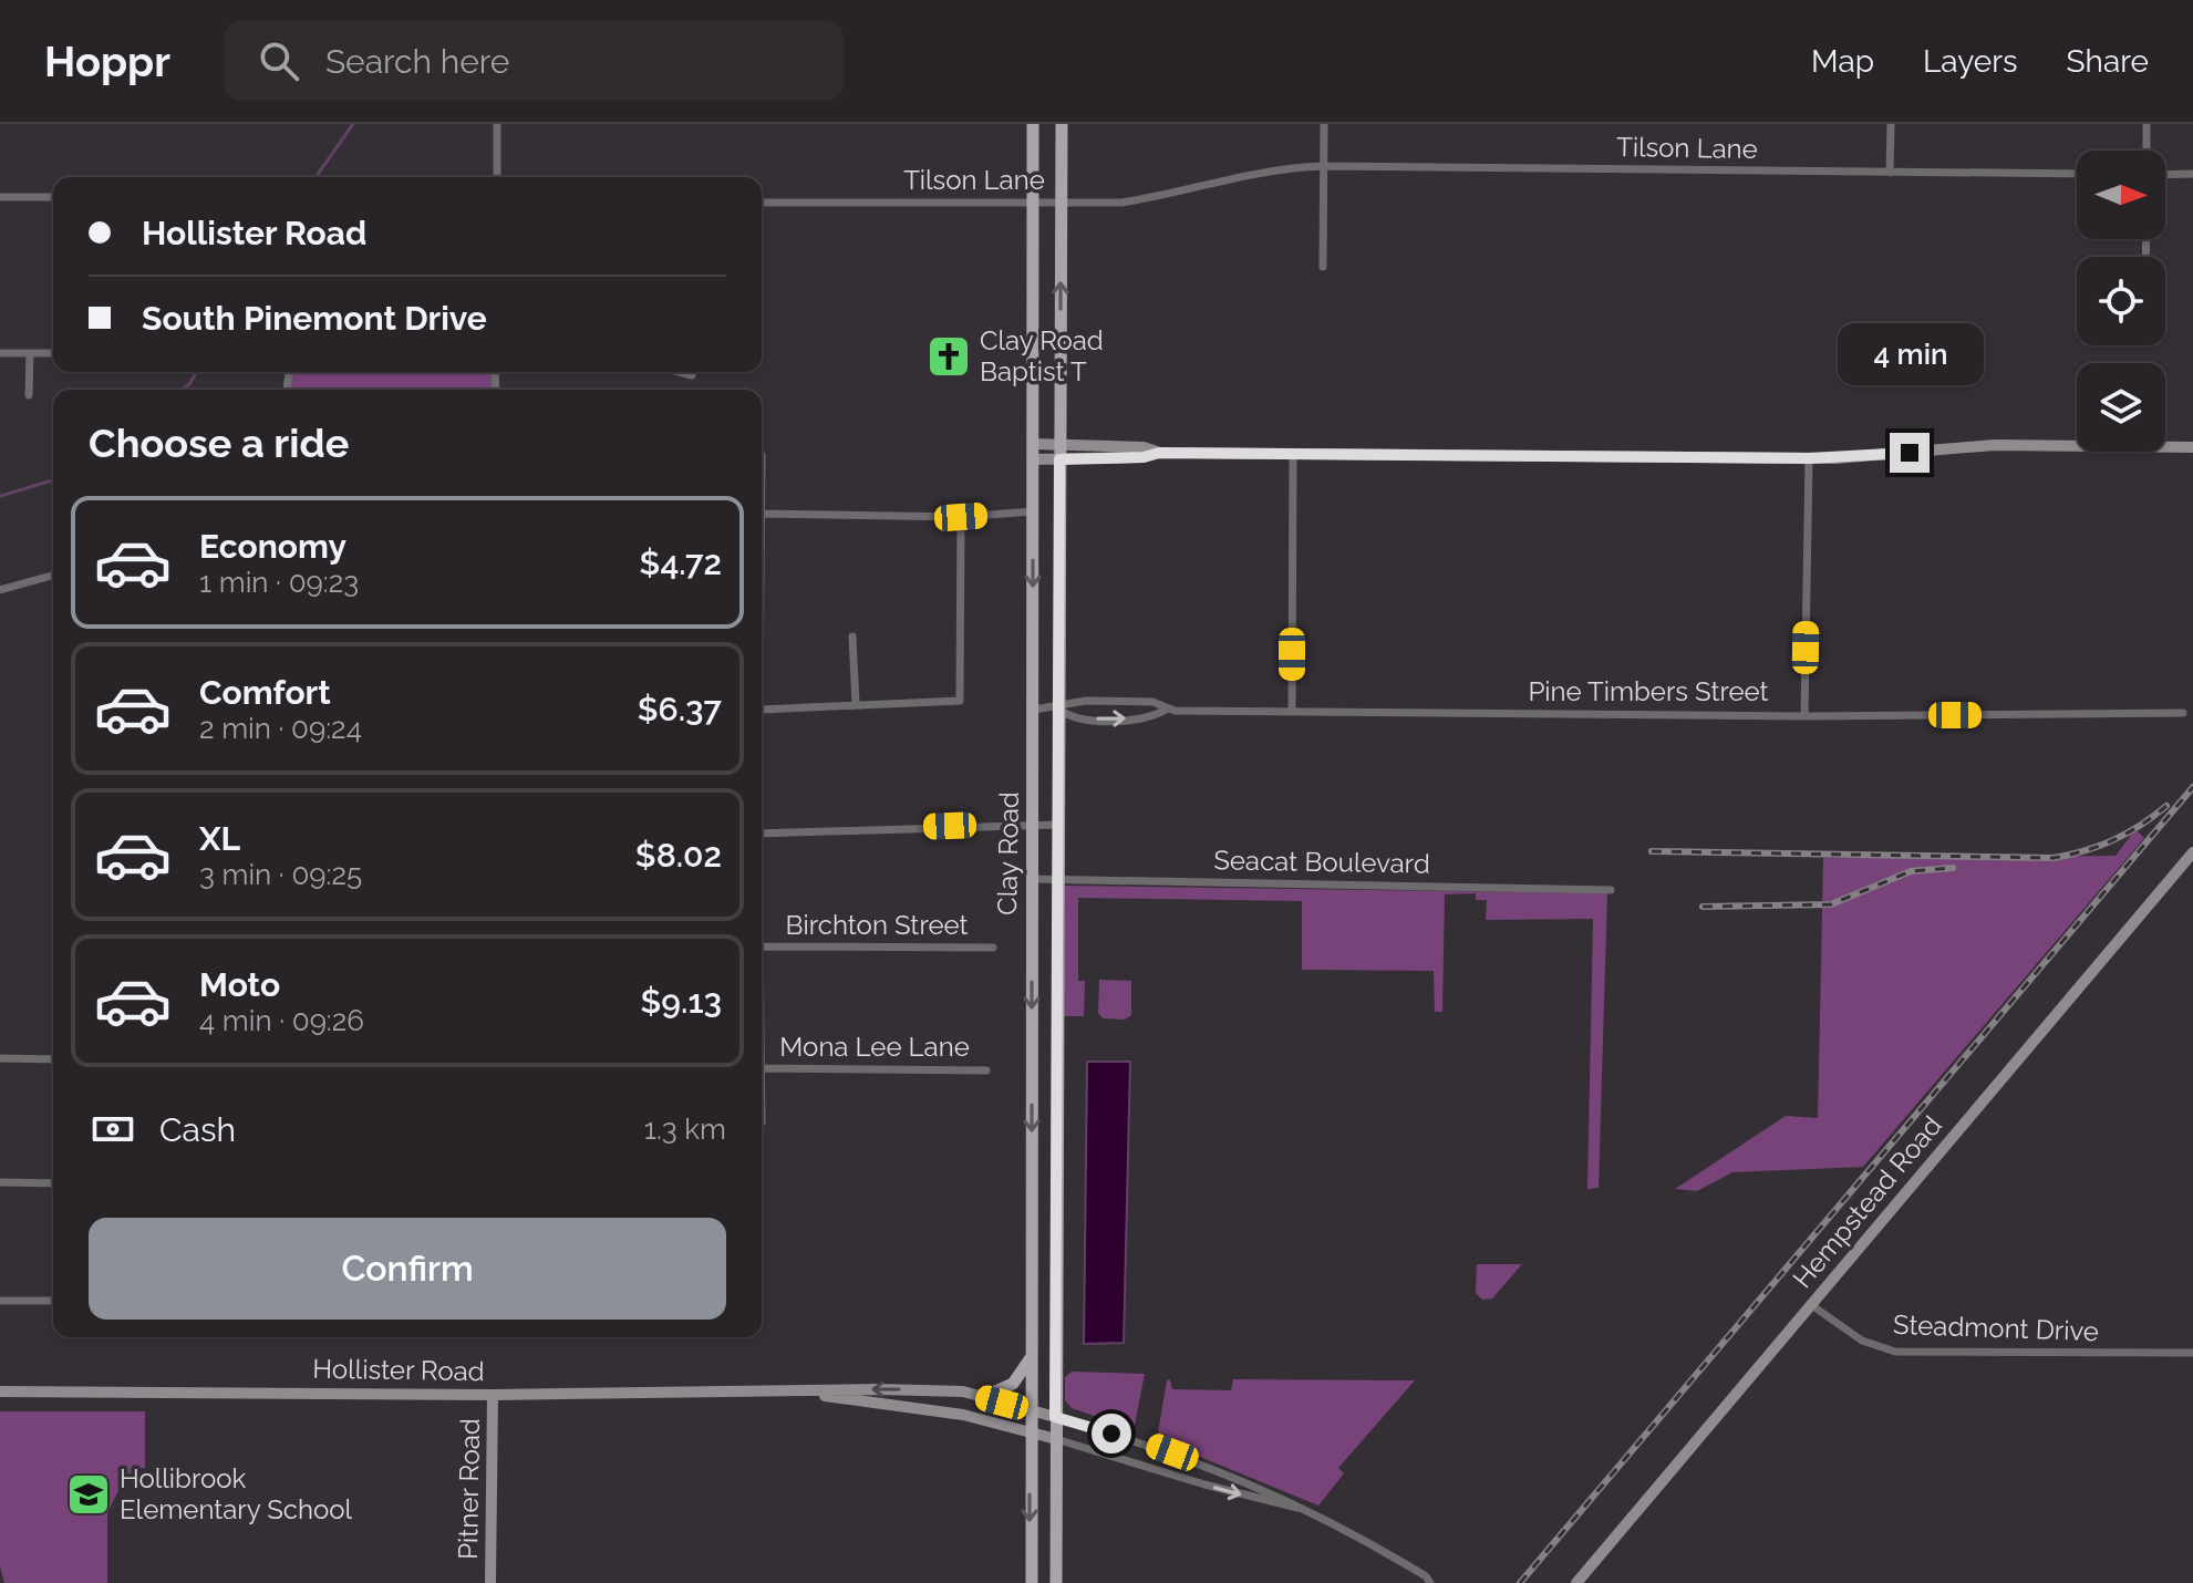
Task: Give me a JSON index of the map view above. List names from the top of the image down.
{
  "streets": {
    "main road": ["Clay Road"],
    "street": [
      "Tilson Lane",
      "Pine Timbers Street",
      "Seacat Boulevard",
      "Birchton Street",
      "Mona Lee Lane",
      "Hempstead Road",
      "Steadmont Drive",
      "Hollister Road",
      "Pitner Road"
    ]
  },
  "crossings": [
    ["Tilson Lane", "Clay Road"],
    ["Pine Timbers Street", "Clay Road"],
    ["Clay Road", "Seacat Boulevard"],
    ["Clay Road", "Hollister Road"],
    ["Hempstead Road", "Steadmont Drive"],
    ["Hollister Road", "Pitner Road"]
  ],
  "places": {
    "church": ["Clay Road Baptist T"],
    "school or university": ["Hollibrook Elementary School"]
  },
  "north": "right",
  "page": {
    "header": "Hoppr",
    "search": "Search here",
    "nav": ["Map", "Layers", "Share"],
    "banner": ["Hollister Road", "South Pinemont Drive"],
    "bubble": "4 min",
    "heading": "Choose a ride",
    "list": [
      {
        "name": "Economy",
        "note": "1 min · 09:23",
        "value": "$4.72"
      },
      {
        "name": "Comfort",
        "note": "2 min · 09:24",
        "value": "$6.37"
      },
      {
        "name": "XL",
        "note": "3 min · 09:25",
        "value": "$8.02"
      },
      {
        "name": "Moto",
        "note": "4 min · 09:26",
        "value": "$9.13"
      }
    ],
    "pay": ["Cash", "1.3 km"],
    "buttons": "Confirm"
  }
}
